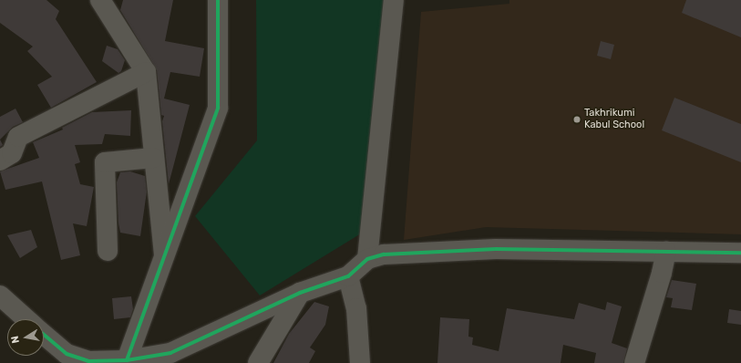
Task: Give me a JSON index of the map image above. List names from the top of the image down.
{
  "places": ["Takhrikumi Kabul School"],
  "north": "left"
}
